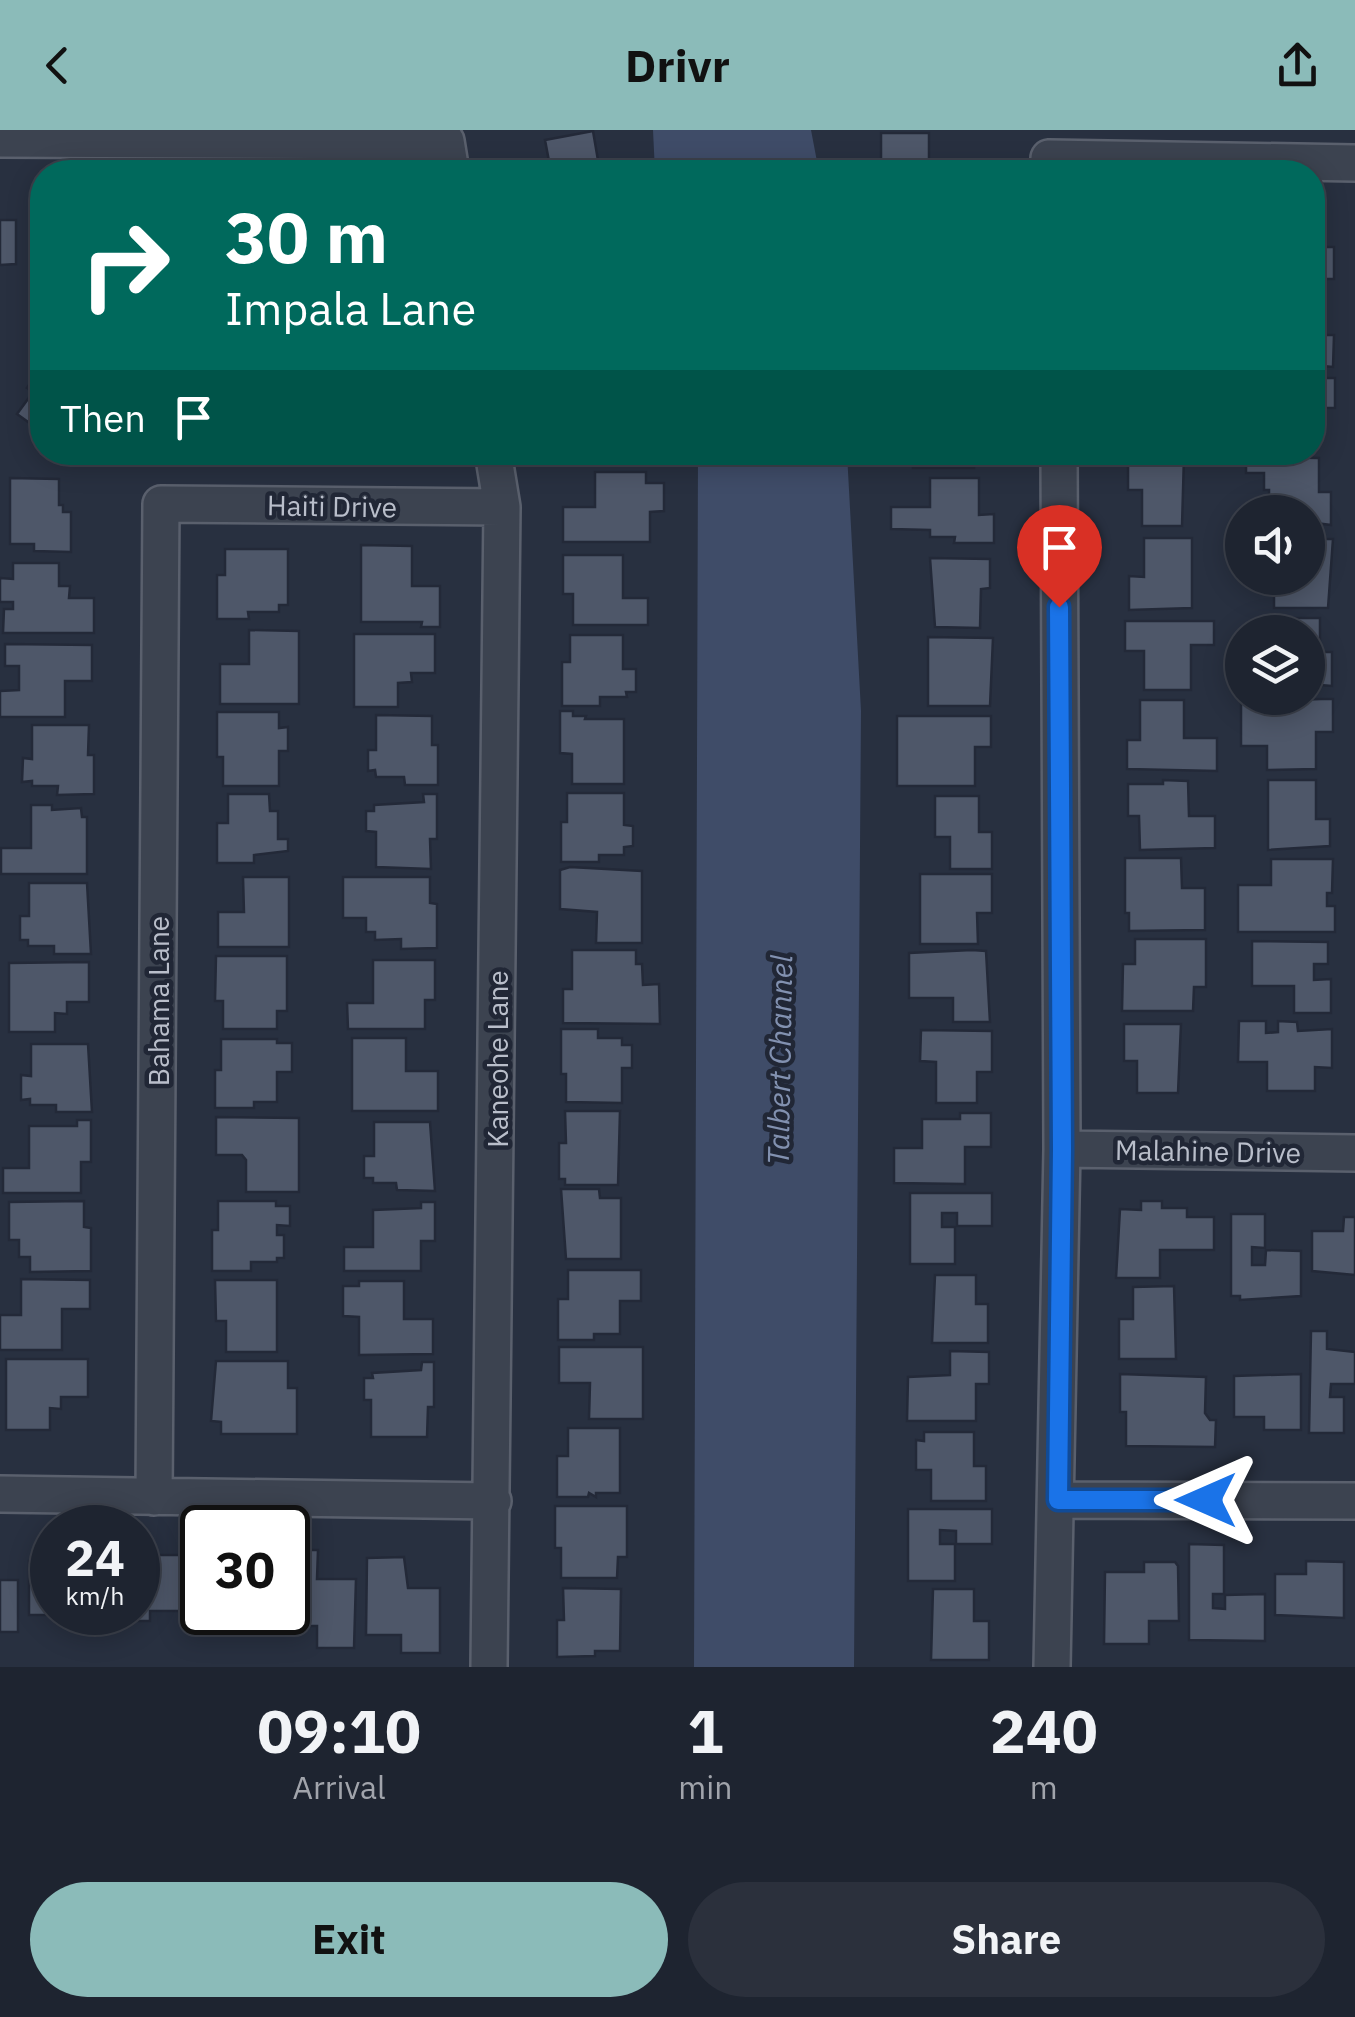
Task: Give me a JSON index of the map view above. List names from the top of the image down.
{
  "streets": {
    "street": [
      "Haiti Drive",
      "Bahama Lane",
      "Kaneohe Lane",
      "Malahine Drive"
    ]
  },
  "crossings": [
    ["Haiti Drive", "Bahama Lane"],
    ["Haiti Drive", "Kaneohe Lane"]
  ],
  "water": ["Talbert Channel"],
  "page": {
    "header": "Drivr",
    "turn": ["30 m", "Impala Lane"],
    "then": "Then",
    "speed": "24 km/h",
    "limit": "30",
    "eta": [
      "09:10",
      "Arrival",
      "1",
      "min",
      "240",
      "m"
    ],
    "buttons": ["Exit", "Share"]
  }
}
